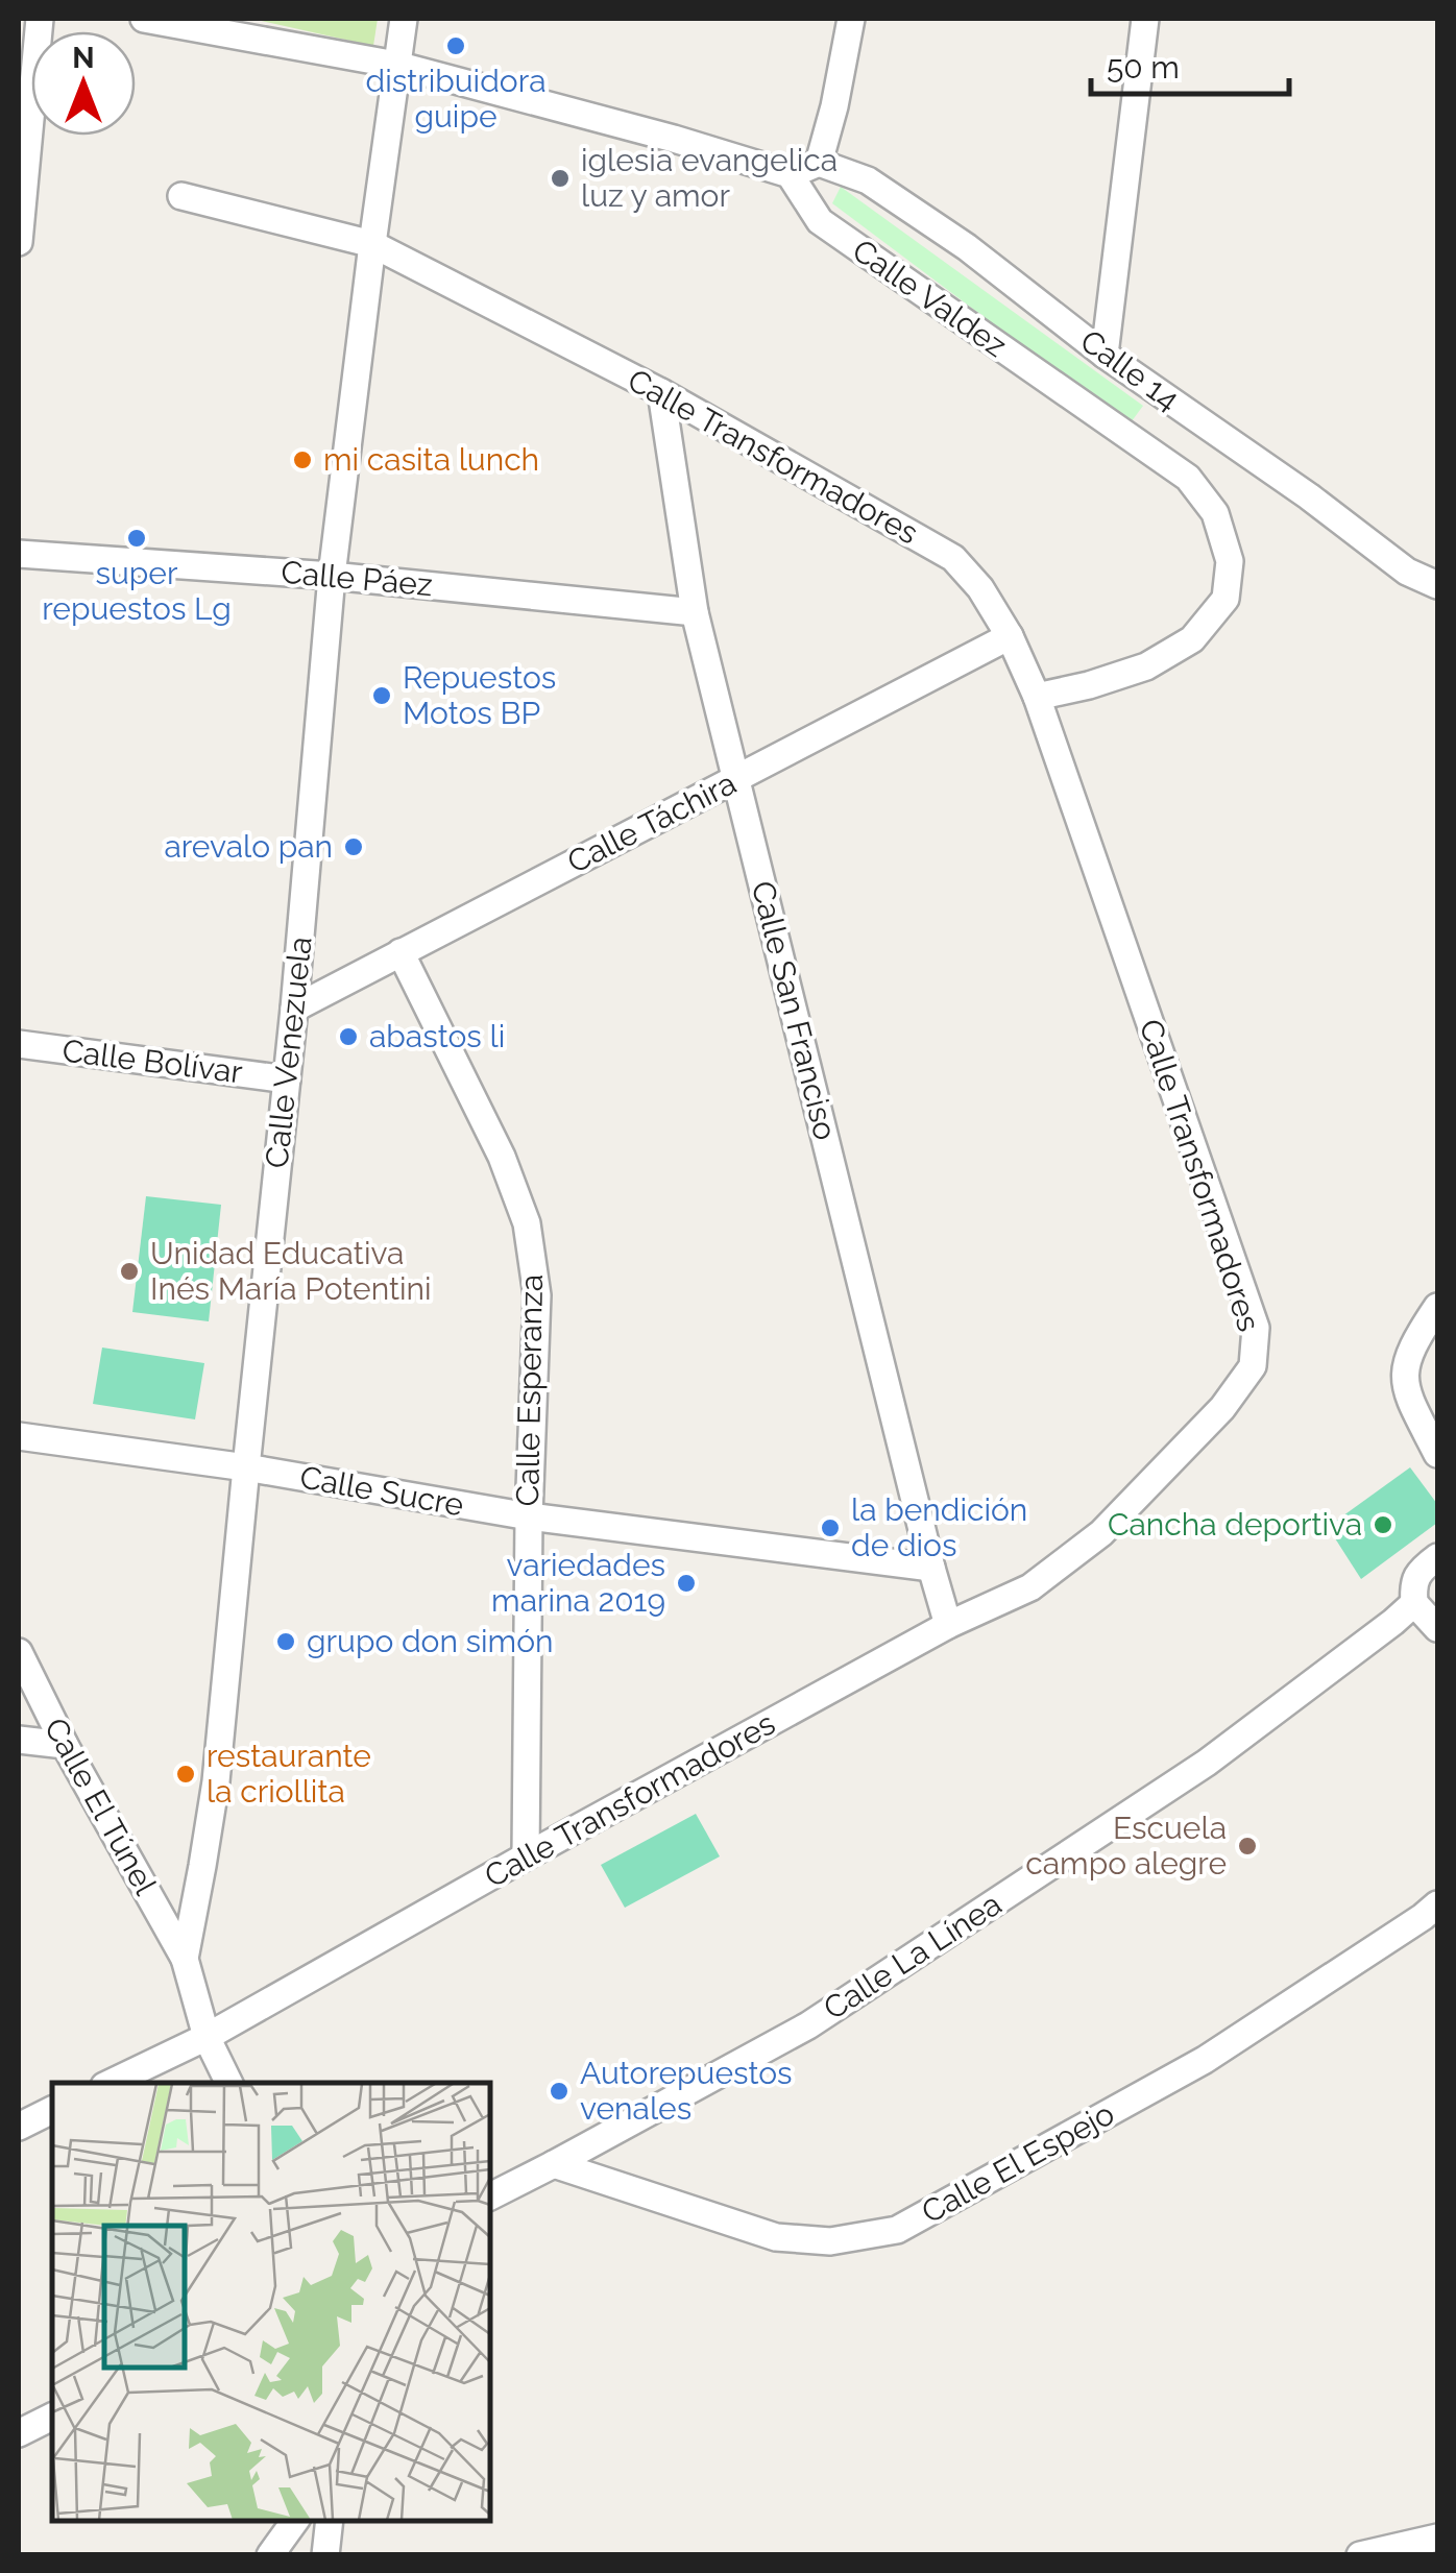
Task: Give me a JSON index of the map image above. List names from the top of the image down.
{
  "streets": {
    "street": [
      "Calle Valdez",
      "Calle 14",
      "Calle Transformadores",
      "Calle Páez",
      "Calle Táchira",
      "Calle San Franciso",
      "Calle Venezuela",
      "Calle Bolívar",
      "Calle Esperanza",
      "Calle Sucre",
      "Calle El Túnel",
      "Calle La Línea",
      "Calle El Espejo"
    ]
  },
  "crossings": [
    ["Calle Valdez", "Calle Transformadores"],
    ["Calle Transformadores", "Calle Táchira"],
    ["Calle Transformadores", "Calle San Franciso"],
    ["Calle Transformadores", "Calle Venezuela"],
    ["Calle Transformadores", "Calle Esperanza"],
    ["Calle Páez", "Calle San Franciso"],
    ["Calle Páez", "Calle Venezuela"],
    ["Calle Táchira", "Calle San Franciso"],
    ["Calle Táchira", "Calle Venezuela"],
    ["Calle Táchira", "Calle Esperanza"],
    ["Calle San Franciso", "Calle Sucre"],
    ["Calle Venezuela", "Calle Bolívar"],
    ["Calle Venezuela", "Calle Sucre"],
    ["Calle Venezuela", "Calle El Túnel"],
    ["Calle Esperanza", "Calle Sucre"],
    ["Calle La Línea", "Calle El Espejo"]
  ],
  "places": [
    "distribuidora guipe",
    "iglesia evangelica luz y amor",
    "mi casita lunch",
    "super repuestos Lg",
    "Repuestos Motos BP",
    "arevalo pan",
    "abastos li",
    "Unidad Educativa Inés María Potentini",
    "Cancha deportiva",
    "la bendición de dios",
    "variedades marina 2019",
    "grupo don simón",
    "restaurante la criollita",
    "Escuela campo alegre",
    "Autorepuestos venales"
  ],
  "scale_bar": "50 m",
  "north": "top"
}
